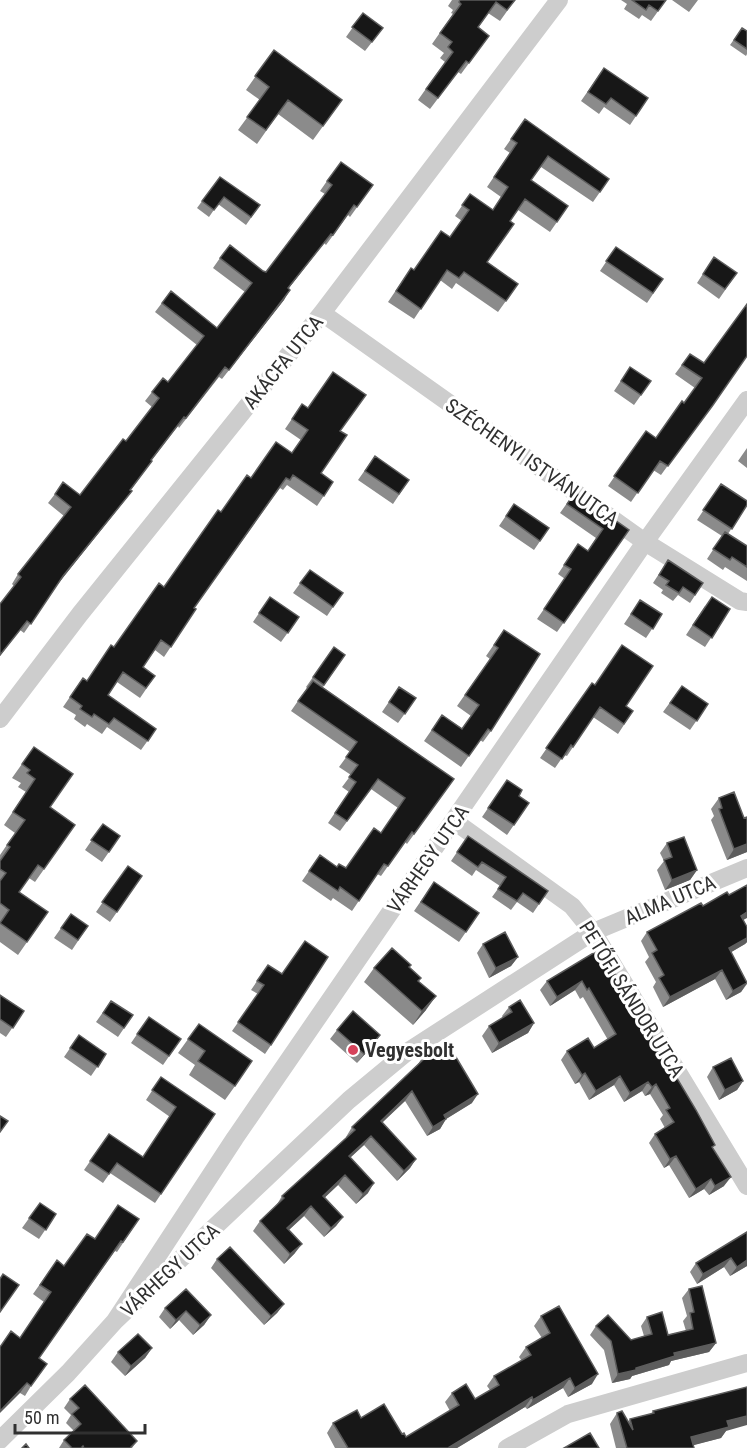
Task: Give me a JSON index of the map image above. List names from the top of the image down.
{
  "streets": {
    "street": [
      "AKÁCFA UTCA",
      "SZÉCHENYI ISTVÁN UTCA",
      "VÁRHEGY UTCA",
      "ALMA UTCA",
      "PETŐFI SÁNDOR UTCA"
    ]
  },
  "crossings": [
    ["AKÁCFA UTCA", "SZÉCHENYI ISTVÁN UTCA"],
    ["SZÉCHENYI ISTVÁN UTCA", "VÁRHEGY UTCA"],
    ["VÁRHEGY UTCA", "ALMA UTCA"],
    ["VÁRHEGY UTCA", "PETŐFI SÁNDOR UTCA"],
    ["ALMA UTCA", "PETŐFI SÁNDOR UTCA"]
  ],
  "places": ["Vegyesbolt"],
  "scale_bar": "50 m"
}
